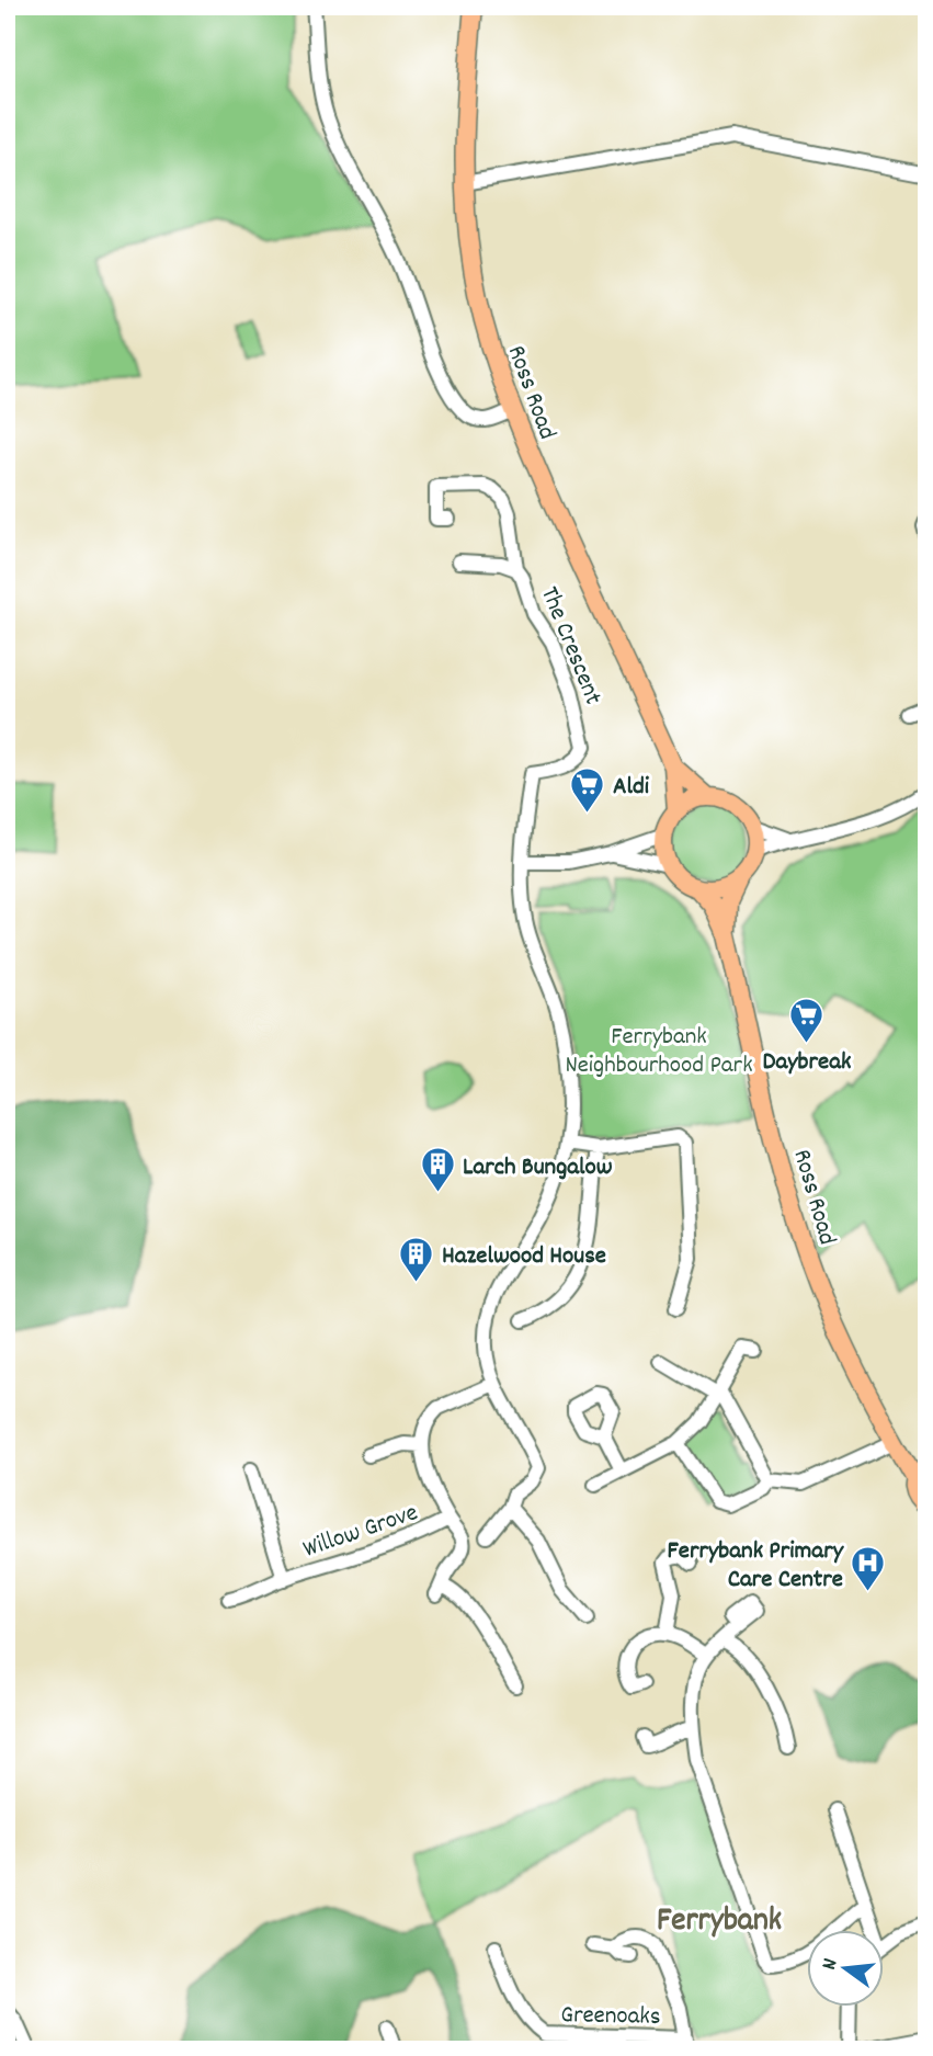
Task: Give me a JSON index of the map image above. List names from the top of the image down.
{
  "streets": {
    "main road": ["Ross Road"],
    "street": ["The Crescent", "Willow Grove", "Greenoaks"]
  },
  "districts": ["Ferrybank"],
  "parks": ["Ferrybank Neighbourhood Park"],
  "places": {
    "supermarket": ["Aldi", "Daybreak"],
    "building": ["Larch Bungalow", "Hazelwood House"],
    "hospital": ["Ferrybank Primary Care Centre"]
  },
  "north": "left"
}
